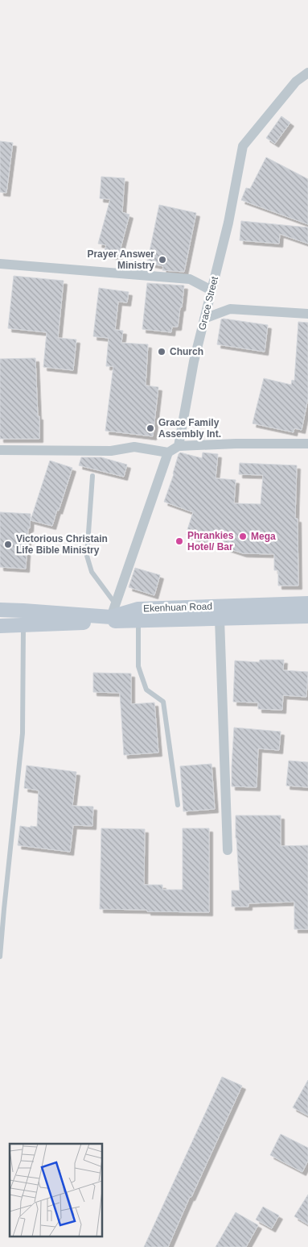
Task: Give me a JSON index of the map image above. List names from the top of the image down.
{
  "streets": {
    "main road": ["Ekenhuan Road"],
    "street": ["Grace Street"]
  },
  "places": [
    "Prayer Answer Ministry",
    "Church",
    "Grace Family Assembly Int.",
    "Mega",
    "Phrankies Hotel/ Bar",
    "Victorious Christain Life Bible Ministry"
  ]
}
